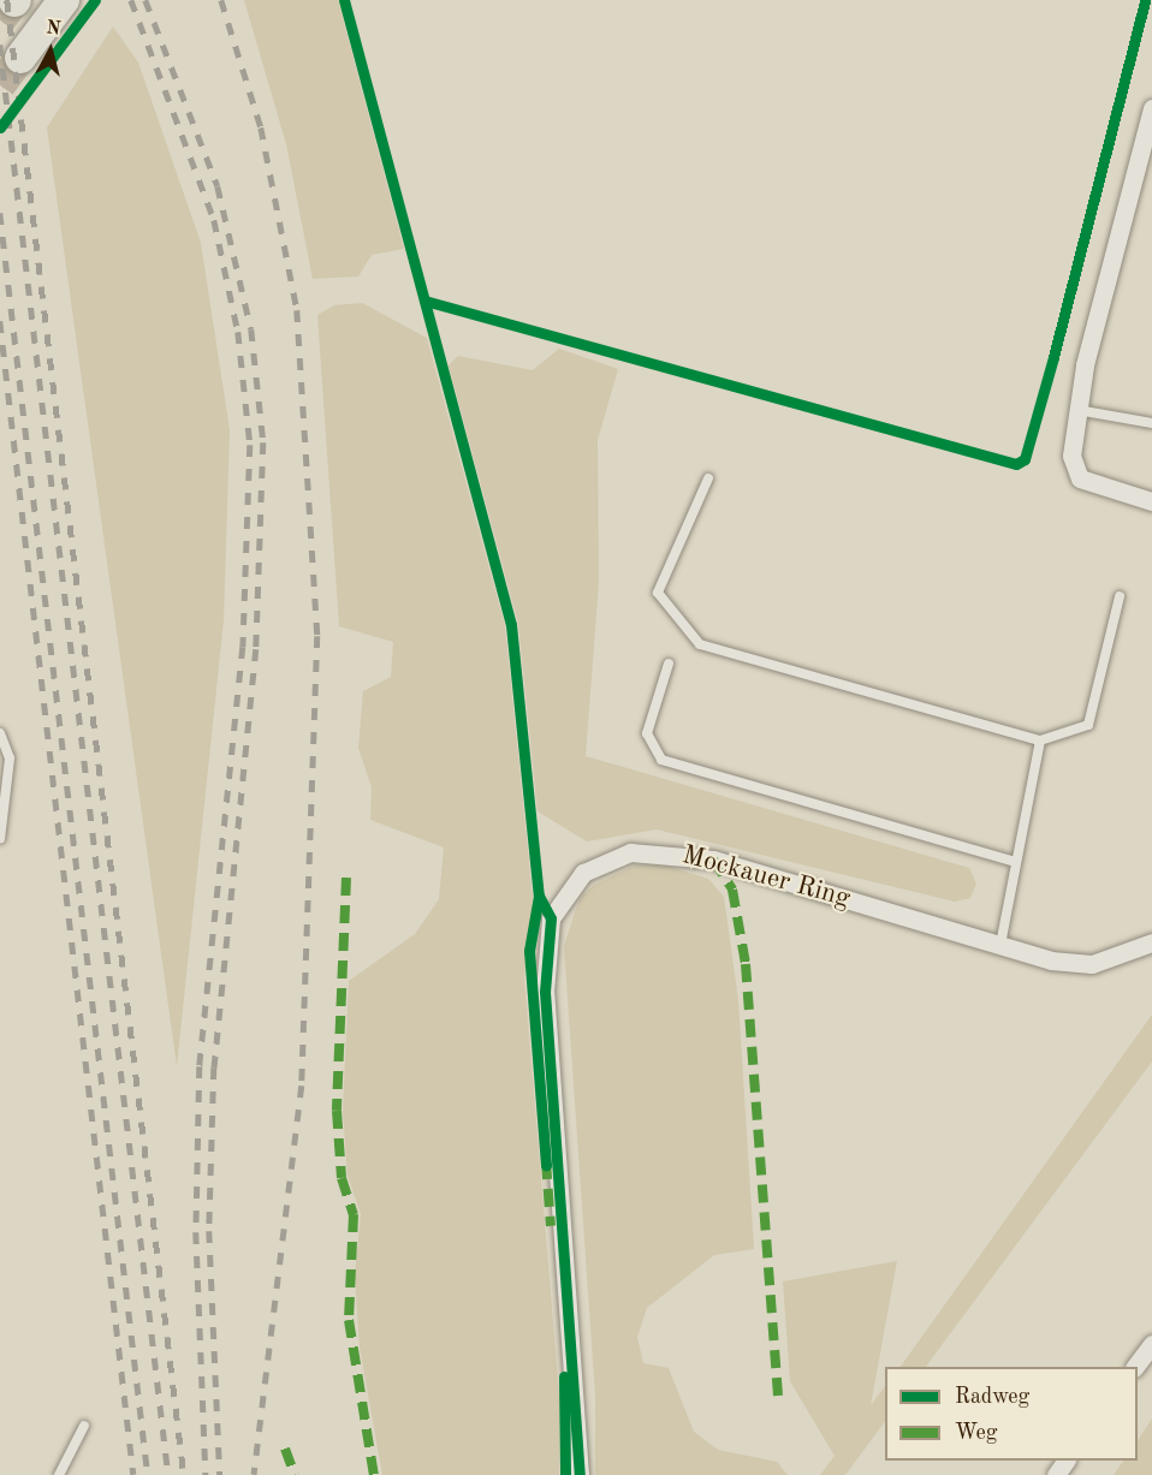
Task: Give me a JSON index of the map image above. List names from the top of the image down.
{
  "streets": {
    "street": ["Mockauer Ring"]
  },
  "legend": ["Radweg", "Weg"],
  "north": "top"
}
